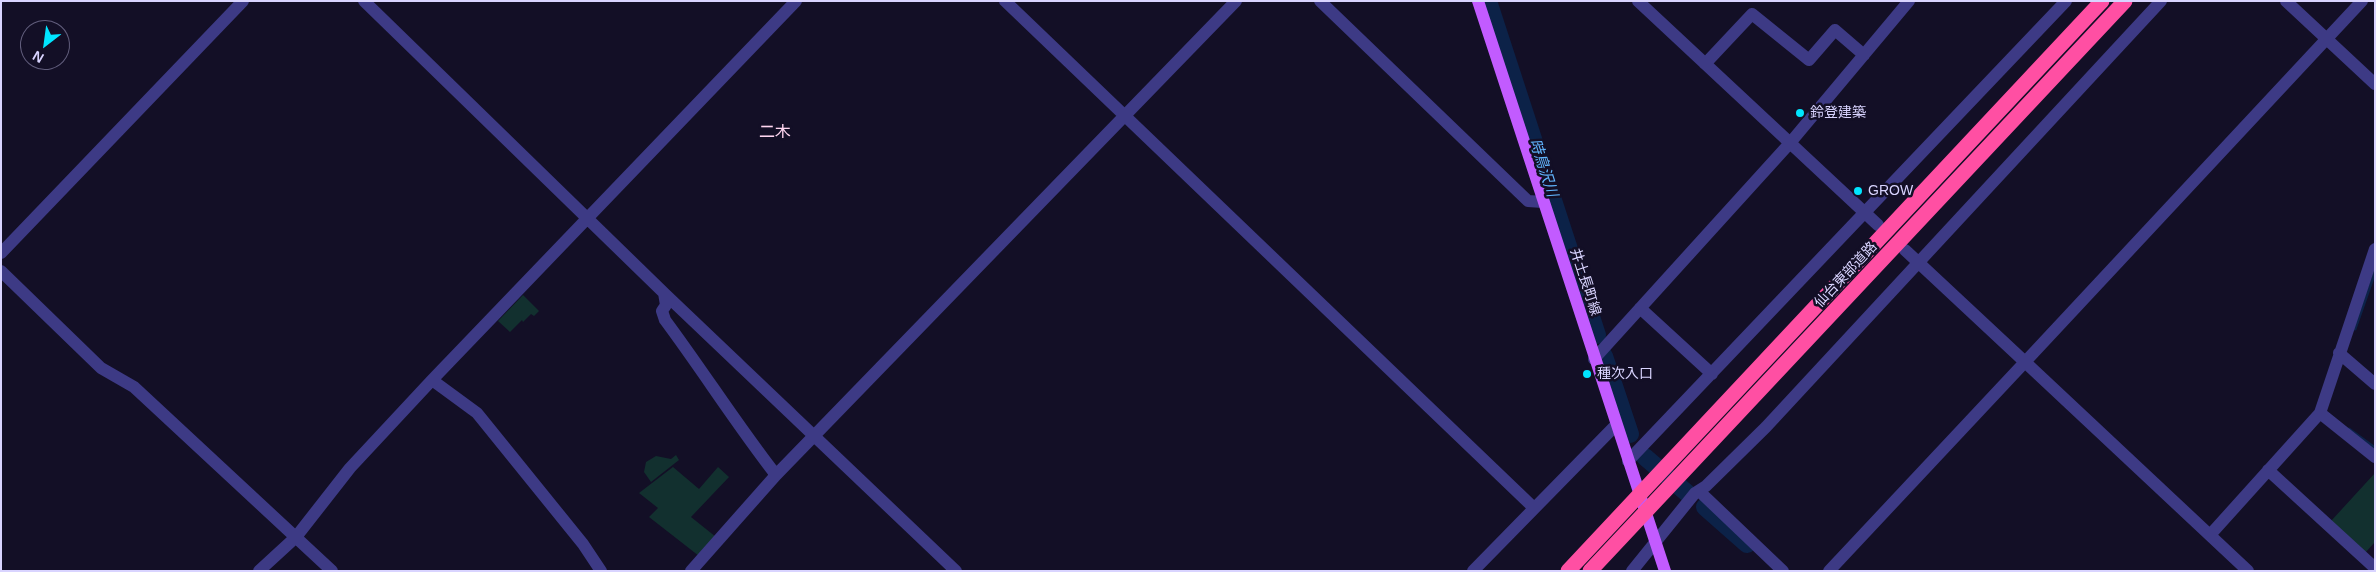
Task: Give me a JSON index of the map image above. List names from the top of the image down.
{
  "streets": {
    "highway": ["仙台東部道路"],
    "main road": ["井土長町線"]
  },
  "districts": ["二木"],
  "water": ["時鳥沢川"],
  "places": ["鈴登建築", "GROW", "種次入口"],
  "north": "bottom left"
}
